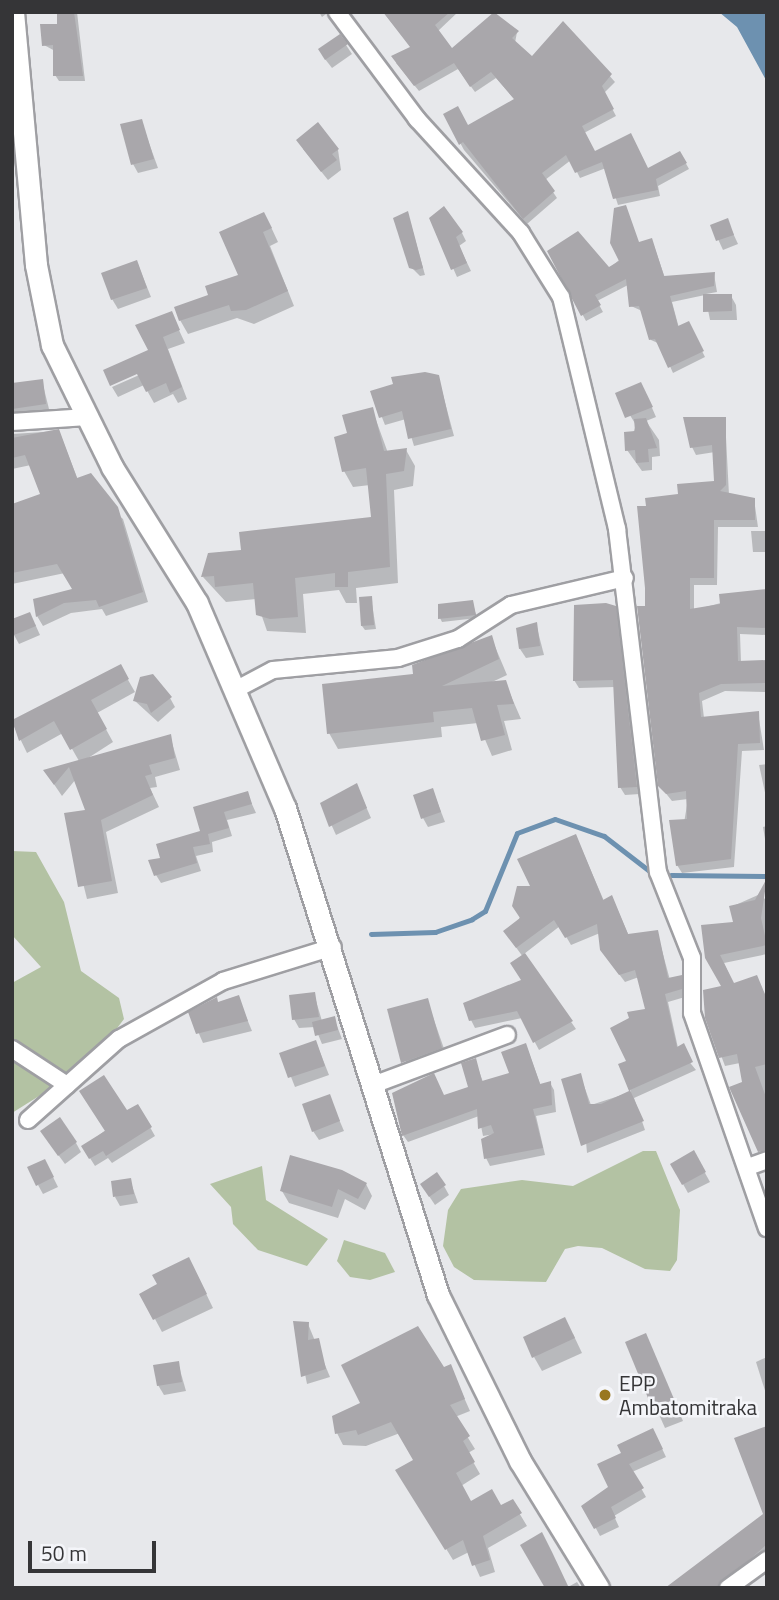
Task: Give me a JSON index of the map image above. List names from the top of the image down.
{
  "places": ["EPP Ambatomitraka"],
  "scale_bar": "50 m"
}
